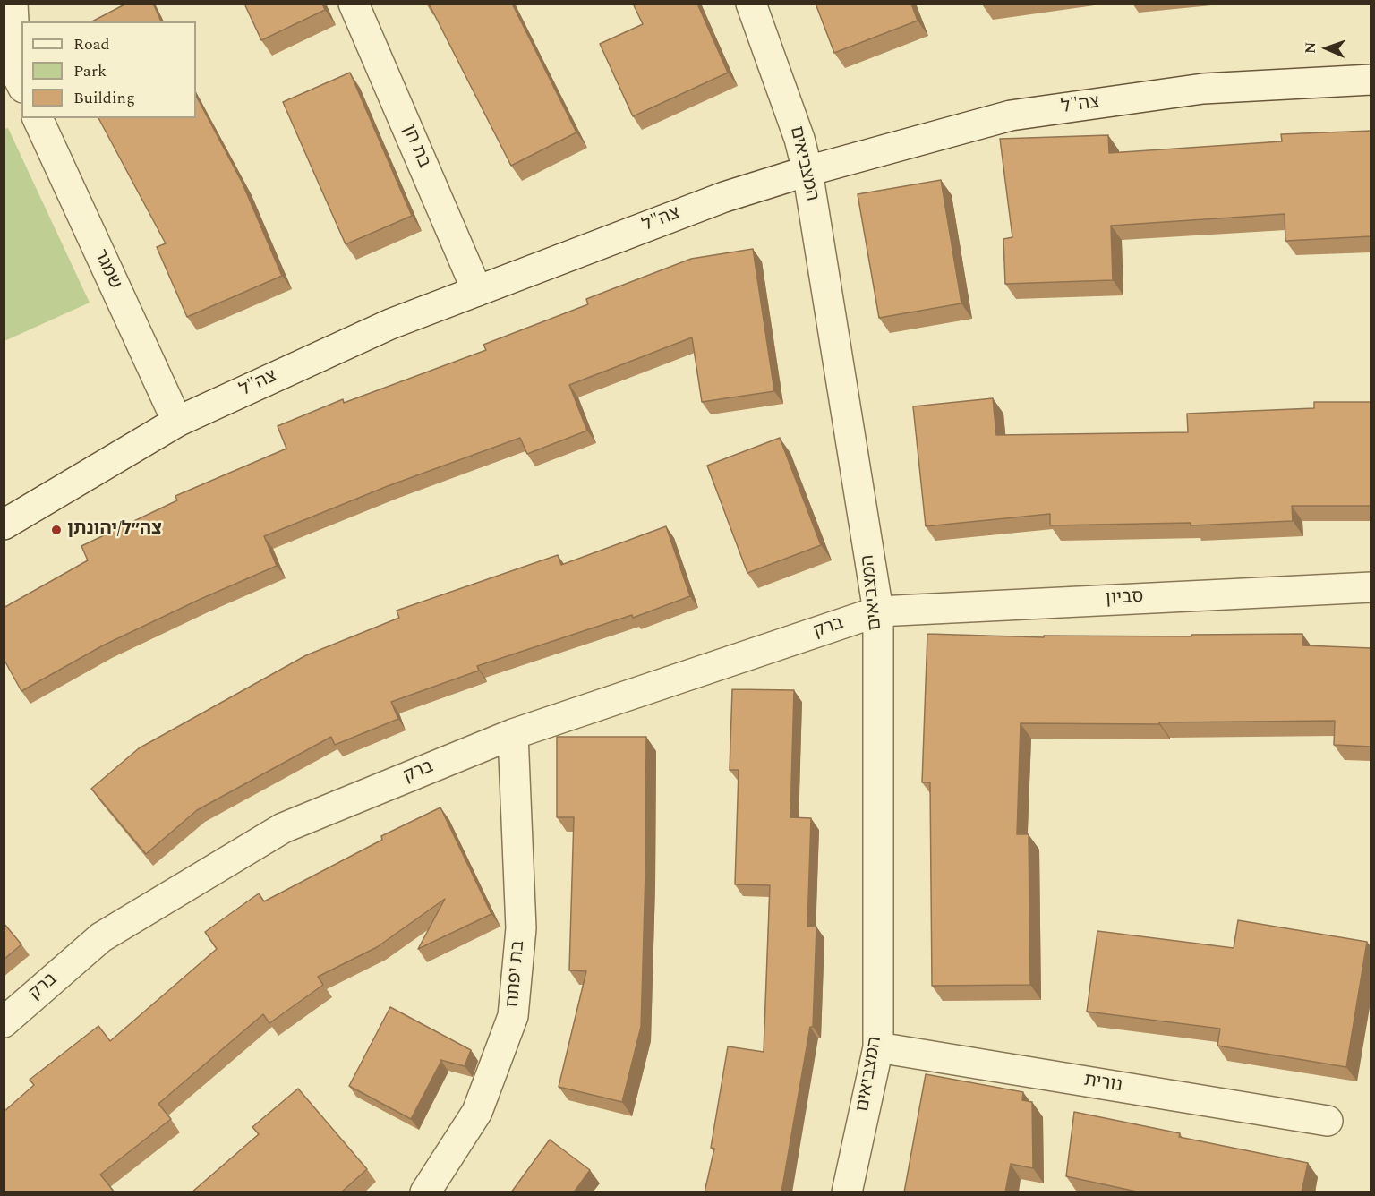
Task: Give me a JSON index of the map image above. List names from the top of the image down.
{
  "streets": {
    "street": [
      "צה\"ל",
      "בת חן",
      "המצביאים",
      "שמגר",
      "סביון",
      "ברק",
      "בת יפתח",
      "נורית"
    ]
  },
  "crossings": [
    ["צה\"ל", "בת חן"],
    ["צה\"ל", "המצביאים"],
    ["צה\"ל", "שמגר"],
    ["המצביאים", "סביון"],
    ["המצביאים", "ברק"],
    ["המצביאים", "נורית"],
    ["סביון", "ברק"],
    ["ברק", "בת יפתח"]
  ],
  "places": ["צה״ל/יהונתן"],
  "legend": ["Road", "Park", "Building"],
  "north": "left"
}
